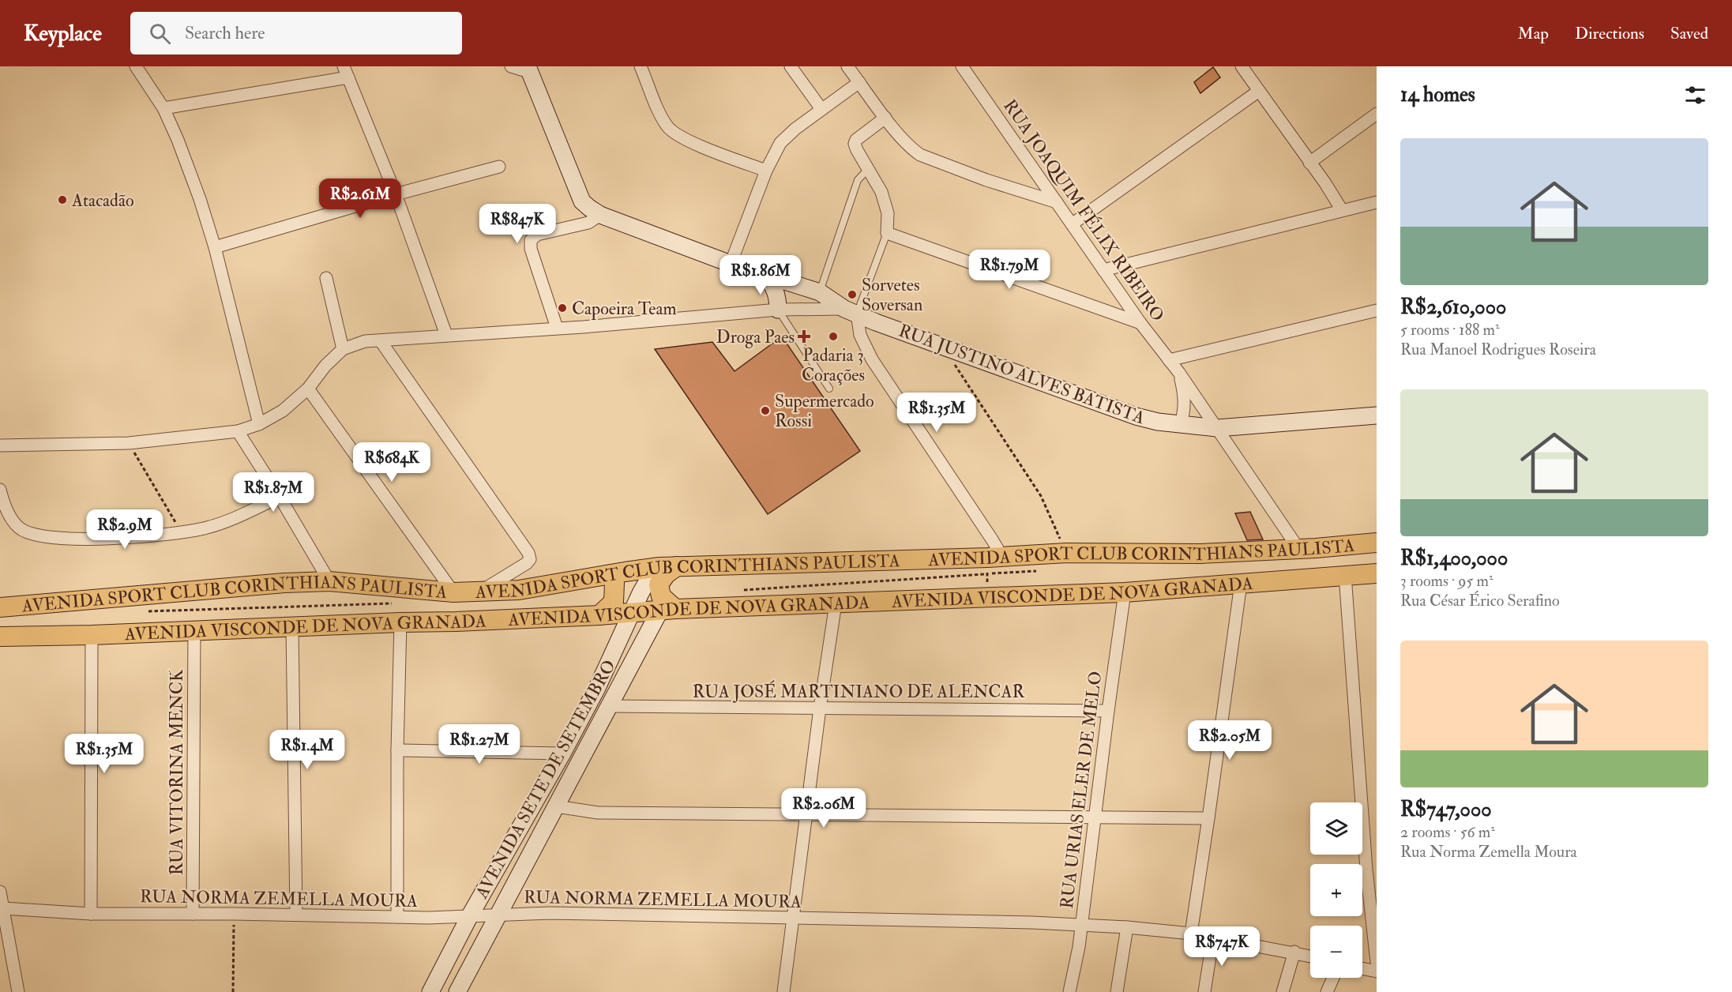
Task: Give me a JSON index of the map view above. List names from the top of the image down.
{
  "streets": {
    "main road": ["AVENIDA SPORT CLUB CORINTHIANS PAULISTA", "AVENIDA VISCONDE DE NOVA GRANADA"],
    "street": [
      "RUA JOAQUIM FÉLIX RIBEIRO",
      "RUA JUSTINO ALVES BATISTA",
      "RUA JOSÉ MARTINIANO DE ALENCAR",
      "RUA VITORINA MENCK",
      "AVENIDA SETE DE SETEMBRO",
      "RUA URIAS ELER DE MELO",
      "RUA NORMA ZEMELLA MOURA"
    ]
  },
  "crossings": [
    ["RUA JOAQUIM FÉLIX RIBEIRO", "RUA JUSTINO ALVES BATISTA"],
    ["RUA JOAQUIM FÉLIX RIBEIRO", "AVENIDA SPORT CLUB CORINTHIANS PAULISTA"],
    ["AVENIDA SPORT CLUB CORINTHIANS PAULISTA", "AVENIDA SETE DE SETEMBRO"],
    ["AVENIDA VISCONDE DE NOVA GRANADA", "RUA VITORINA MENCK"],
    ["AVENIDA VISCONDE DE NOVA GRANADA", "AVENIDA SETE DE SETEMBRO"],
    ["AVENIDA VISCONDE DE NOVA GRANADA", "RUA URIAS ELER DE MELO"],
    ["RUA JOSÉ MARTINIANO DE ALENCAR", "AVENIDA SETE DE SETEMBRO"],
    ["RUA JOSÉ MARTINIANO DE ALENCAR", "RUA URIAS ELER DE MELO"],
    ["RUA VITORINA MENCK", "RUA NORMA ZEMELLA MOURA"],
    ["AVENIDA SETE DE SETEMBRO", "RUA NORMA ZEMELLA MOURA"],
    ["RUA URIAS ELER DE MELO", "RUA NORMA ZEMELLA MOURA"]
  ],
  "places": {
    "other": [
      "Atacadão",
      "Sorvetes Soversan",
      "Capoeira Team",
      "Padaria 3 Corações",
      "Supermercado Rossi"
    ],
    "health": ["Droga Paes"]
  },
  "page": {
    "header": "Keyplace",
    "search": "Search here",
    "nav": ["Map", "Directions", "Saved"],
    "heading": "14 homes",
    "list": [
      {
        "name": "R$2,610,000",
        "note": "5 rooms · 188 m² · Rua Manoel Rodrigues Roseira"
      },
      {
        "name": "R$1,400,000",
        "note": "3 rooms · 95 m² · Rua César Érico Serafino"
      },
      {
        "name": "R$747,000",
        "note": "2 rooms · 56 m² · Rua Norma Zemella Moura"
      }
    ],
    "price": [
      "R$2.61M",
      "R$847K",
      "R$1.79M",
      "R$1.86M",
      "R$1.35M",
      "R$684K",
      "R$1.87M",
      "R$2.9M",
      "R$2.05M",
      "R$1.27M",
      "R$1.4M",
      "R$1.35M",
      "R$2.06M",
      "R$747K"
    ],
    "map_buttons": ["+", "−"]
  }
}
